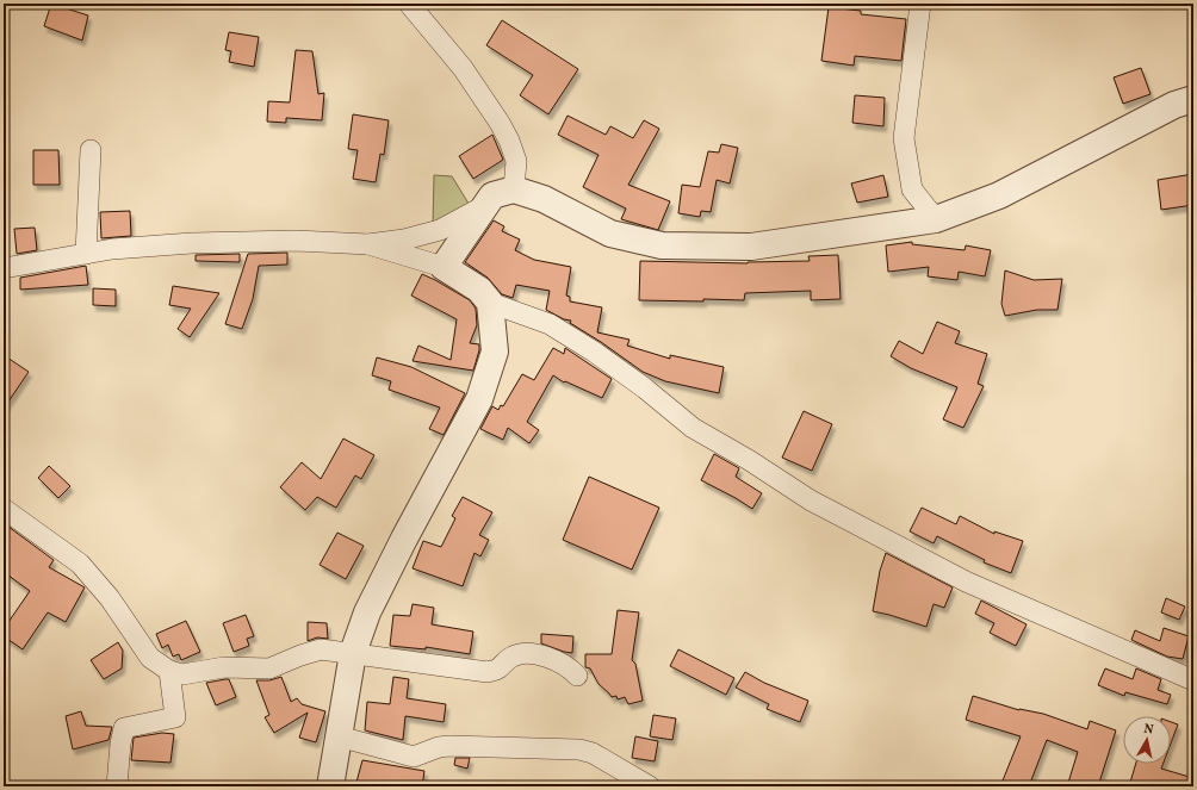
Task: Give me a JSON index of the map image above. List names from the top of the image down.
{
  "north": "top"
}
